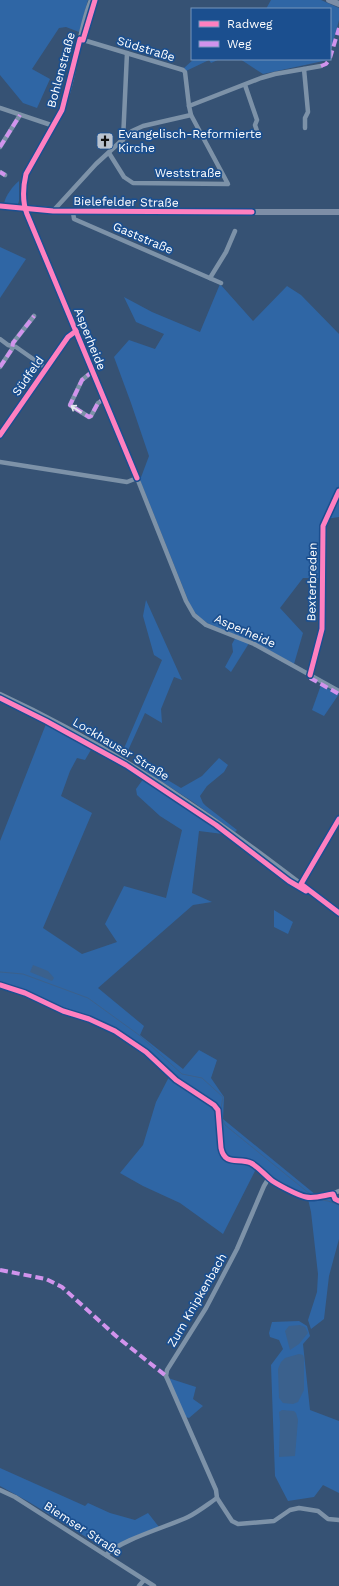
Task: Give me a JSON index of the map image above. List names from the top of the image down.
{
  "streets": {
    "main road": ["Bielefelder Straße"],
    "street": [
      "Südstraße",
      "Bohlenstraße",
      "Weststraße",
      "Gaststraße",
      "Asperheide",
      "Südfeld",
      "Bexterbreden",
      "Lockhauser Straße",
      "Zum Knipkenbach",
      "Biemser Straße"
    ]
  },
  "crossings": [
    ["Südstraße", "Bohlenstraße"],
    ["Südstraße", "Weststraße"],
    ["Bohlenstraße", "Bielefelder Straße"],
    ["Bohlenstraße", "Asperheide"],
    ["Bielefelder Straße", "Gaststraße"],
    ["Bielefelder Straße", "Asperheide"],
    ["Asperheide", "Südfeld"],
    ["Asperheide", "Bexterbreden"]
  ],
  "places": {
    "church": ["Evangelisch-Reformierte Kirche"]
  },
  "legend": ["Radweg", "Weg"]
}
